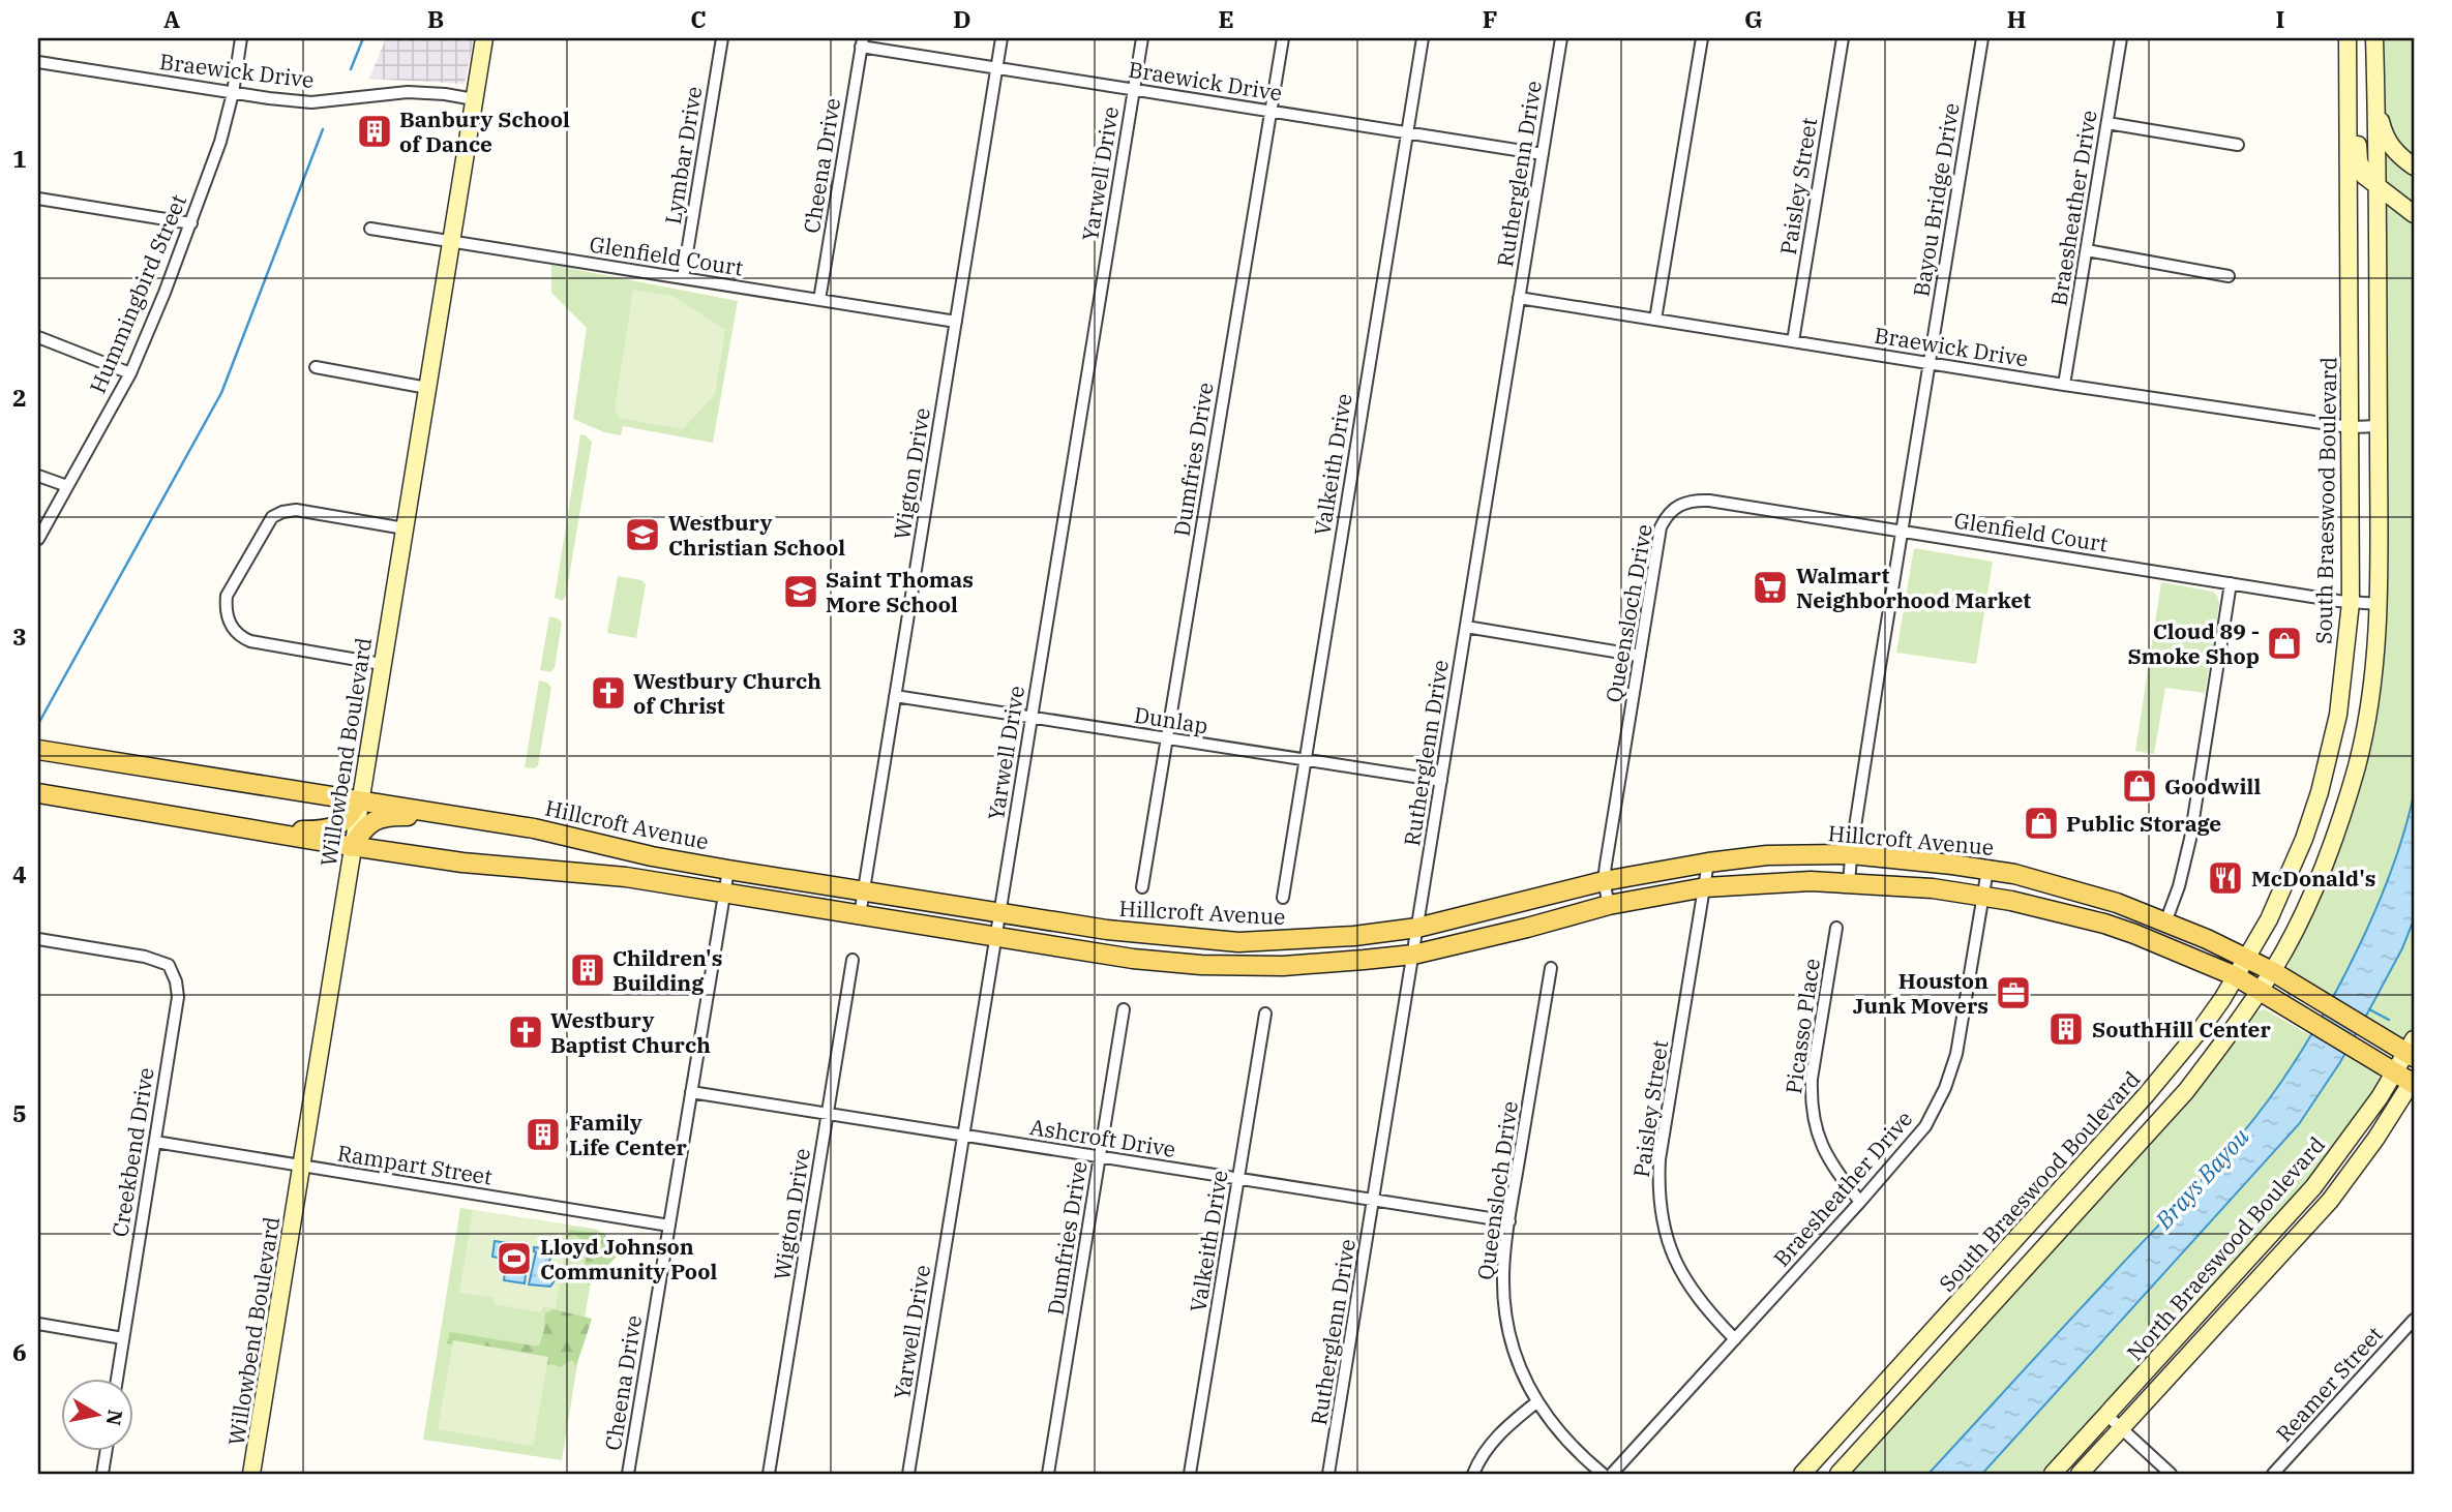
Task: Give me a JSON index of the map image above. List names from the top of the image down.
{
  "streets": {
    "main road": [
      "South Braeswood Boulevard",
      "Willowbend Boulevard",
      "Hillcroft Avenue",
      "North Braeswood Boulevard"
    ],
    "street": [
      "Braewick Drive",
      "Lymbar Drive",
      "Cheena Drive",
      "Yarwell Drive",
      "Rutherglenn Drive",
      "Paisley Street",
      "Bayou Bridge Drive",
      "Braesheather Drive",
      "Glenfield Court",
      "Hummingbird Street",
      "Dumfries Drive",
      "Valkeith Drive",
      "Wigton Drive",
      "Queensloch Drive",
      "Dunlap",
      "Picasso Place",
      "Ashcroft Drive",
      "Creekbend Drive",
      "Rampart Street",
      "Reamer Street"
    ]
  },
  "crossings": [
    ["Braewick Drive", "Cheena Drive"],
    ["Braewick Drive", "Yarwell Drive"],
    ["Braewick Drive", "Rutherglenn Drive"],
    ["Braewick Drive", "Paisley Street"],
    ["Braewick Drive", "Bayou Bridge Drive"],
    ["Braewick Drive", "Braesheather Drive"],
    ["Braewick Drive", "Hummingbird Street"],
    ["Braewick Drive", "Dumfries Drive"],
    ["Braewick Drive", "Valkeith Drive"],
    ["Braewick Drive", "Wigton Drive"],
    ["Braewick Drive", "South Braeswood Boulevard"],
    ["Braewick Drive", "Willowbend Boulevard"],
    ["Lymbar Drive", "Glenfield Court"],
    ["Cheena Drive", "Glenfield Court"],
    ["Cheena Drive", "Hillcroft Avenue"],
    ["Cheena Drive", "Ashcroft Drive"],
    ["Cheena Drive", "Rampart Street"],
    ["Yarwell Drive", "Dunlap"],
    ["Yarwell Drive", "Hillcroft Avenue"],
    ["Yarwell Drive", "Ashcroft Drive"],
    ["Rutherglenn Drive", "Dunlap"],
    ["Rutherglenn Drive", "Hillcroft Avenue"],
    ["Rutherglenn Drive", "Ashcroft Drive"],
    ["Paisley Street", "Braesheather Drive"],
    ["Paisley Street", "Hillcroft Avenue"],
    ["Bayou Bridge Drive", "Glenfield Court"],
    ["Bayou Bridge Drive", "Hillcroft Avenue"],
    ["Braesheather Drive", "Hillcroft Avenue"],
    ["Braesheather Drive", "Picasso Place"],
    ["Glenfield Court", "Wigton Drive"],
    ["Glenfield Court", "South Braeswood Boulevard"],
    ["Glenfield Court", "Queensloch Drive"],
    ["Glenfield Court", "Willowbend Boulevard"],
    ["Dumfries Drive", "Dunlap"],
    ["Dumfries Drive", "Ashcroft Drive"],
    ["Valkeith Drive", "Dunlap"],
    ["Valkeith Drive", "Ashcroft Drive"],
    ["Wigton Drive", "Dunlap"],
    ["Wigton Drive", "Hillcroft Avenue"],
    ["Wigton Drive", "Ashcroft Drive"],
    ["South Braeswood Boulevard", "Hillcroft Avenue"],
    ["Queensloch Drive", "Hillcroft Avenue"],
    ["Queensloch Drive", "Ashcroft Drive"],
    ["Willowbend Boulevard", "Hillcroft Avenue"],
    ["Willowbend Boulevard", "Rampart Street"],
    ["Hillcroft Avenue", "North Braeswood Boulevard"],
    ["Creekbend Drive", "Rampart Street"]
  ],
  "water": ["Brays Bayou"],
  "places": {
    "building": [
      "Banbury School of Dance",
      "Children's Building",
      "SouthHill Center",
      "Family Life Center"
    ],
    "school or university": ["Westbury Christian School", "Saint Thomas More School"],
    "supermarket": ["Walmart Neighborhood Market"],
    "shop": ["Cloud 89 - Smoke Shop", "Goodwill", "Public Storage"],
    "church": ["Westbury Church of Christ", "Westbury Baptist Church"],
    "restaurant": ["McDonald's"],
    "office": ["Houston Junk Movers"],
    "sports": ["Lloyd Johnson Community Pool"]
  },
  "north": "right",
  "grid": {
    "columns": [
      "A",
      "B",
      "C",
      "D",
      "E",
      "F",
      "G",
      "H",
      "I"
    ],
    "rows": [
      "1",
      "2",
      "3",
      "4",
      "5",
      "6"
    ]
  }
}
